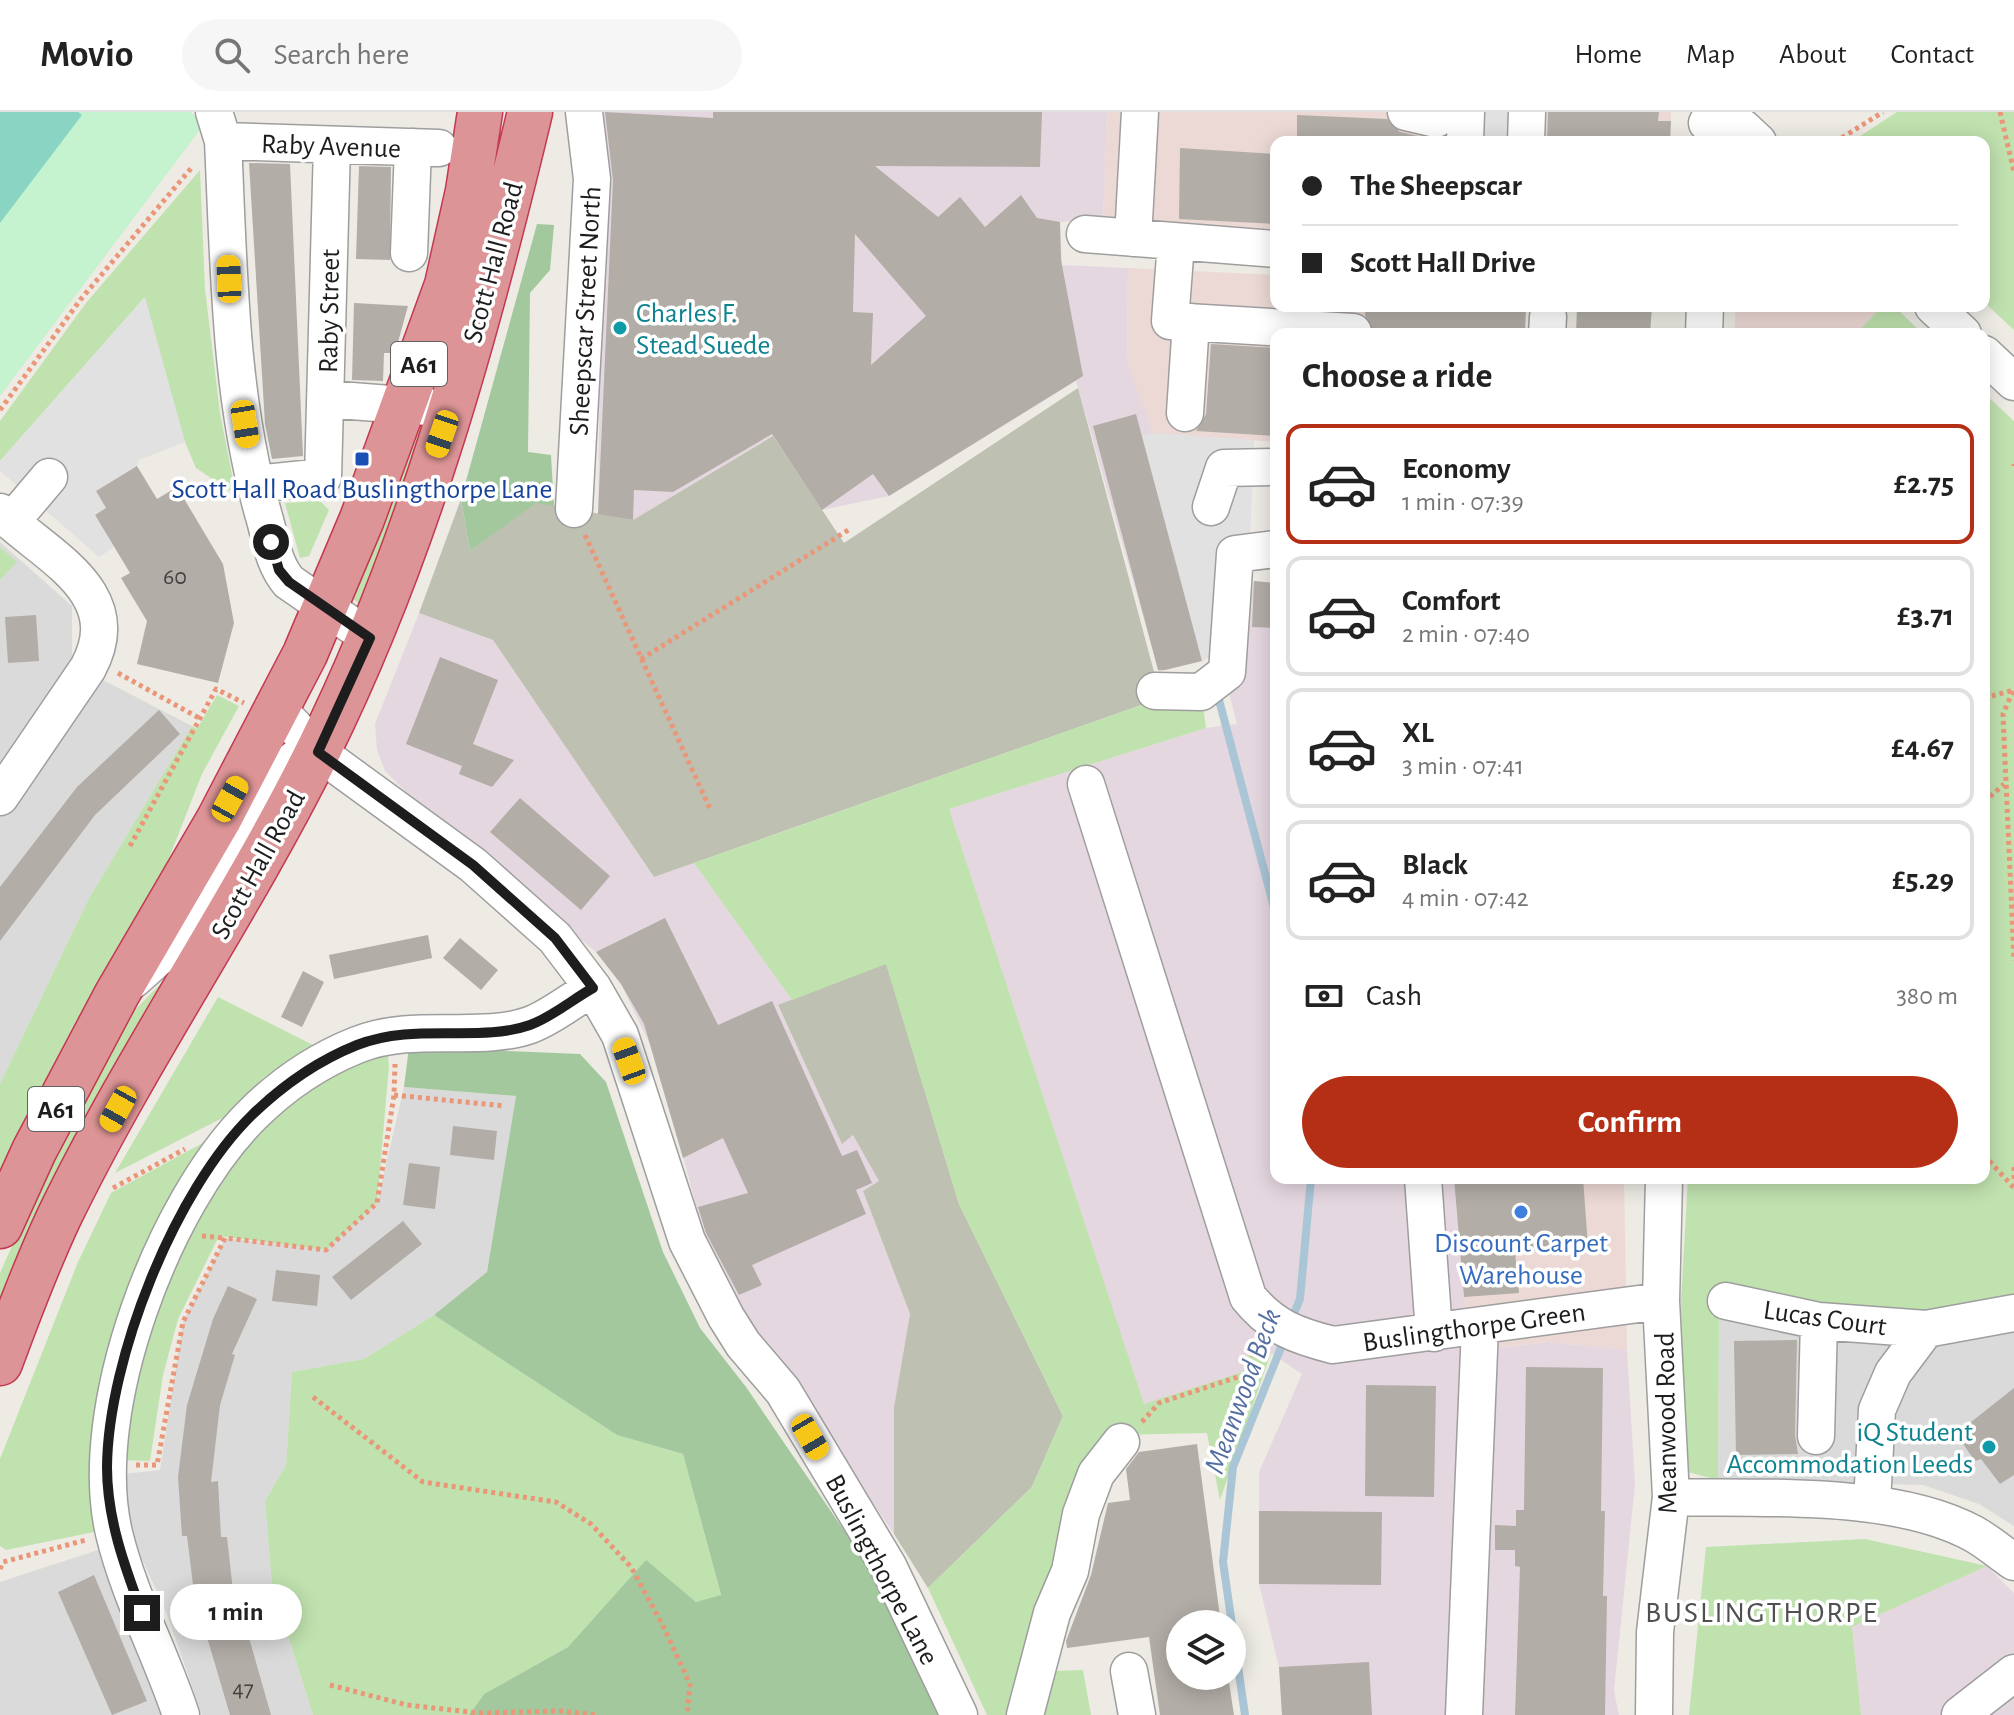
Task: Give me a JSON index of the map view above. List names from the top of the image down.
{
  "streets": {
    "highway": ["Scott Hall Road", "A61"],
    "street": [
      "Raby Avenue",
      "Raby Street",
      "Sheepscar Street North",
      "Lucas Court",
      "Buslingthorpe Green",
      "Meanwood Road",
      "Buslingthorpe Lane"
    ]
  },
  "crossings": [
    ["Raby Avenue", "Raby Street"],
    ["Scott Hall Road", "Buslingthorpe Lane"],
    ["Buslingthorpe Green", "Meanwood Road"]
  ],
  "districts": ["BUSLINGTHORPE"],
  "water": ["Meanwood Beck"],
  "places": {
    "other": ["Charles F. Stead Suede", "Discount Carpet Warehouse", "iQ Student Accommodation Leeds"],
    "transit": ["Scott Hall Road Buslingthorpe Lane"]
  },
  "house_numbers": ["60", "47"],
  "page": {
    "header": "Movio",
    "search": "Search here",
    "nav": [
      "Home",
      "Map",
      "About",
      "Contact"
    ],
    "banner": ["The Sheepscar", "Scott Hall Drive"],
    "heading": "Choose a ride",
    "list": [
      {
        "name": "Economy",
        "note": "1 min · 07:39",
        "value": "£2.75"
      },
      {
        "name": "Comfort",
        "note": "2 min · 07:40",
        "value": "£3.71"
      },
      {
        "name": "XL",
        "note": "3 min · 07:41",
        "value": "£4.67"
      },
      {
        "name": "Black",
        "note": "4 min · 07:42",
        "value": "£5.29"
      }
    ],
    "pay": ["Cash", "380 m"],
    "buttons": "Confirm",
    "bubble": "1 min"
  }
}
